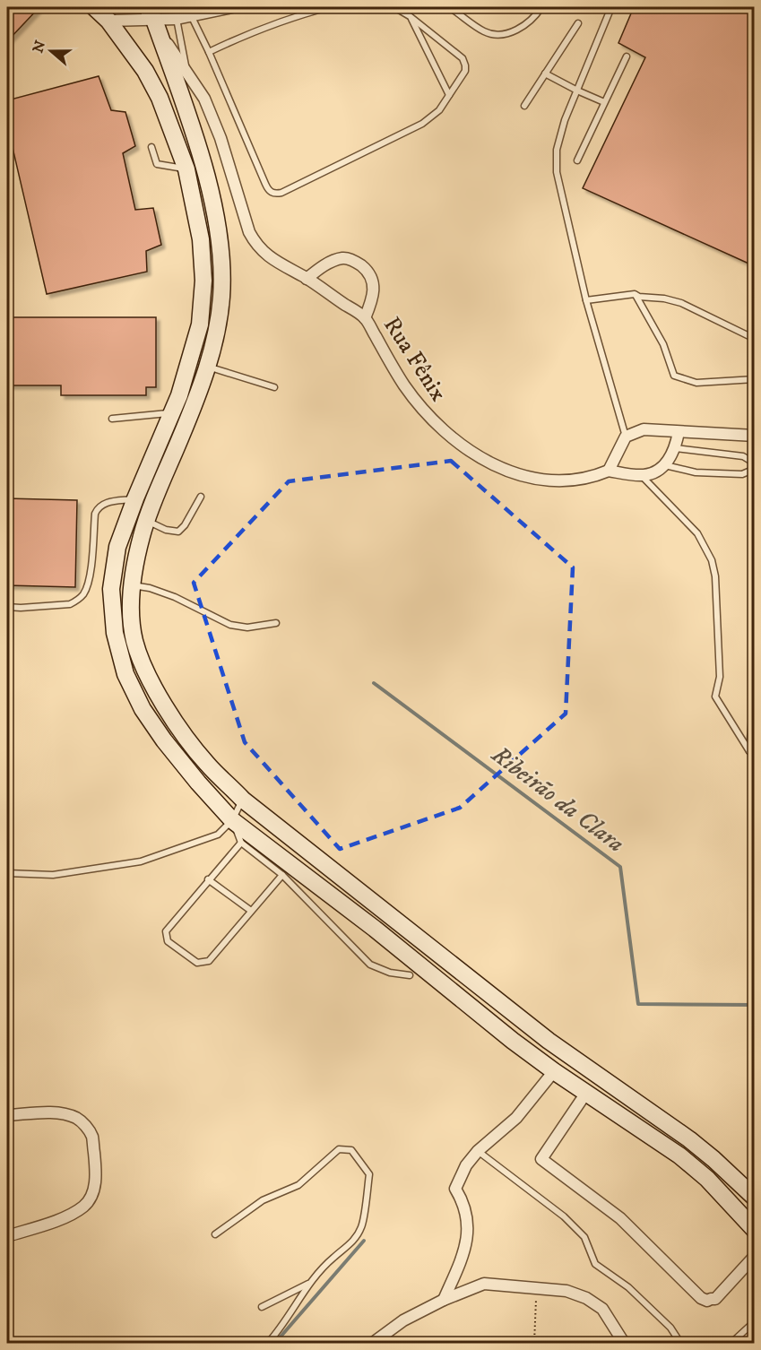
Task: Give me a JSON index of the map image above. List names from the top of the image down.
{
  "streets": {
    "street": ["Rua Fênix"]
  },
  "water": ["Ribeirão da Clara"],
  "north": "left"
}
